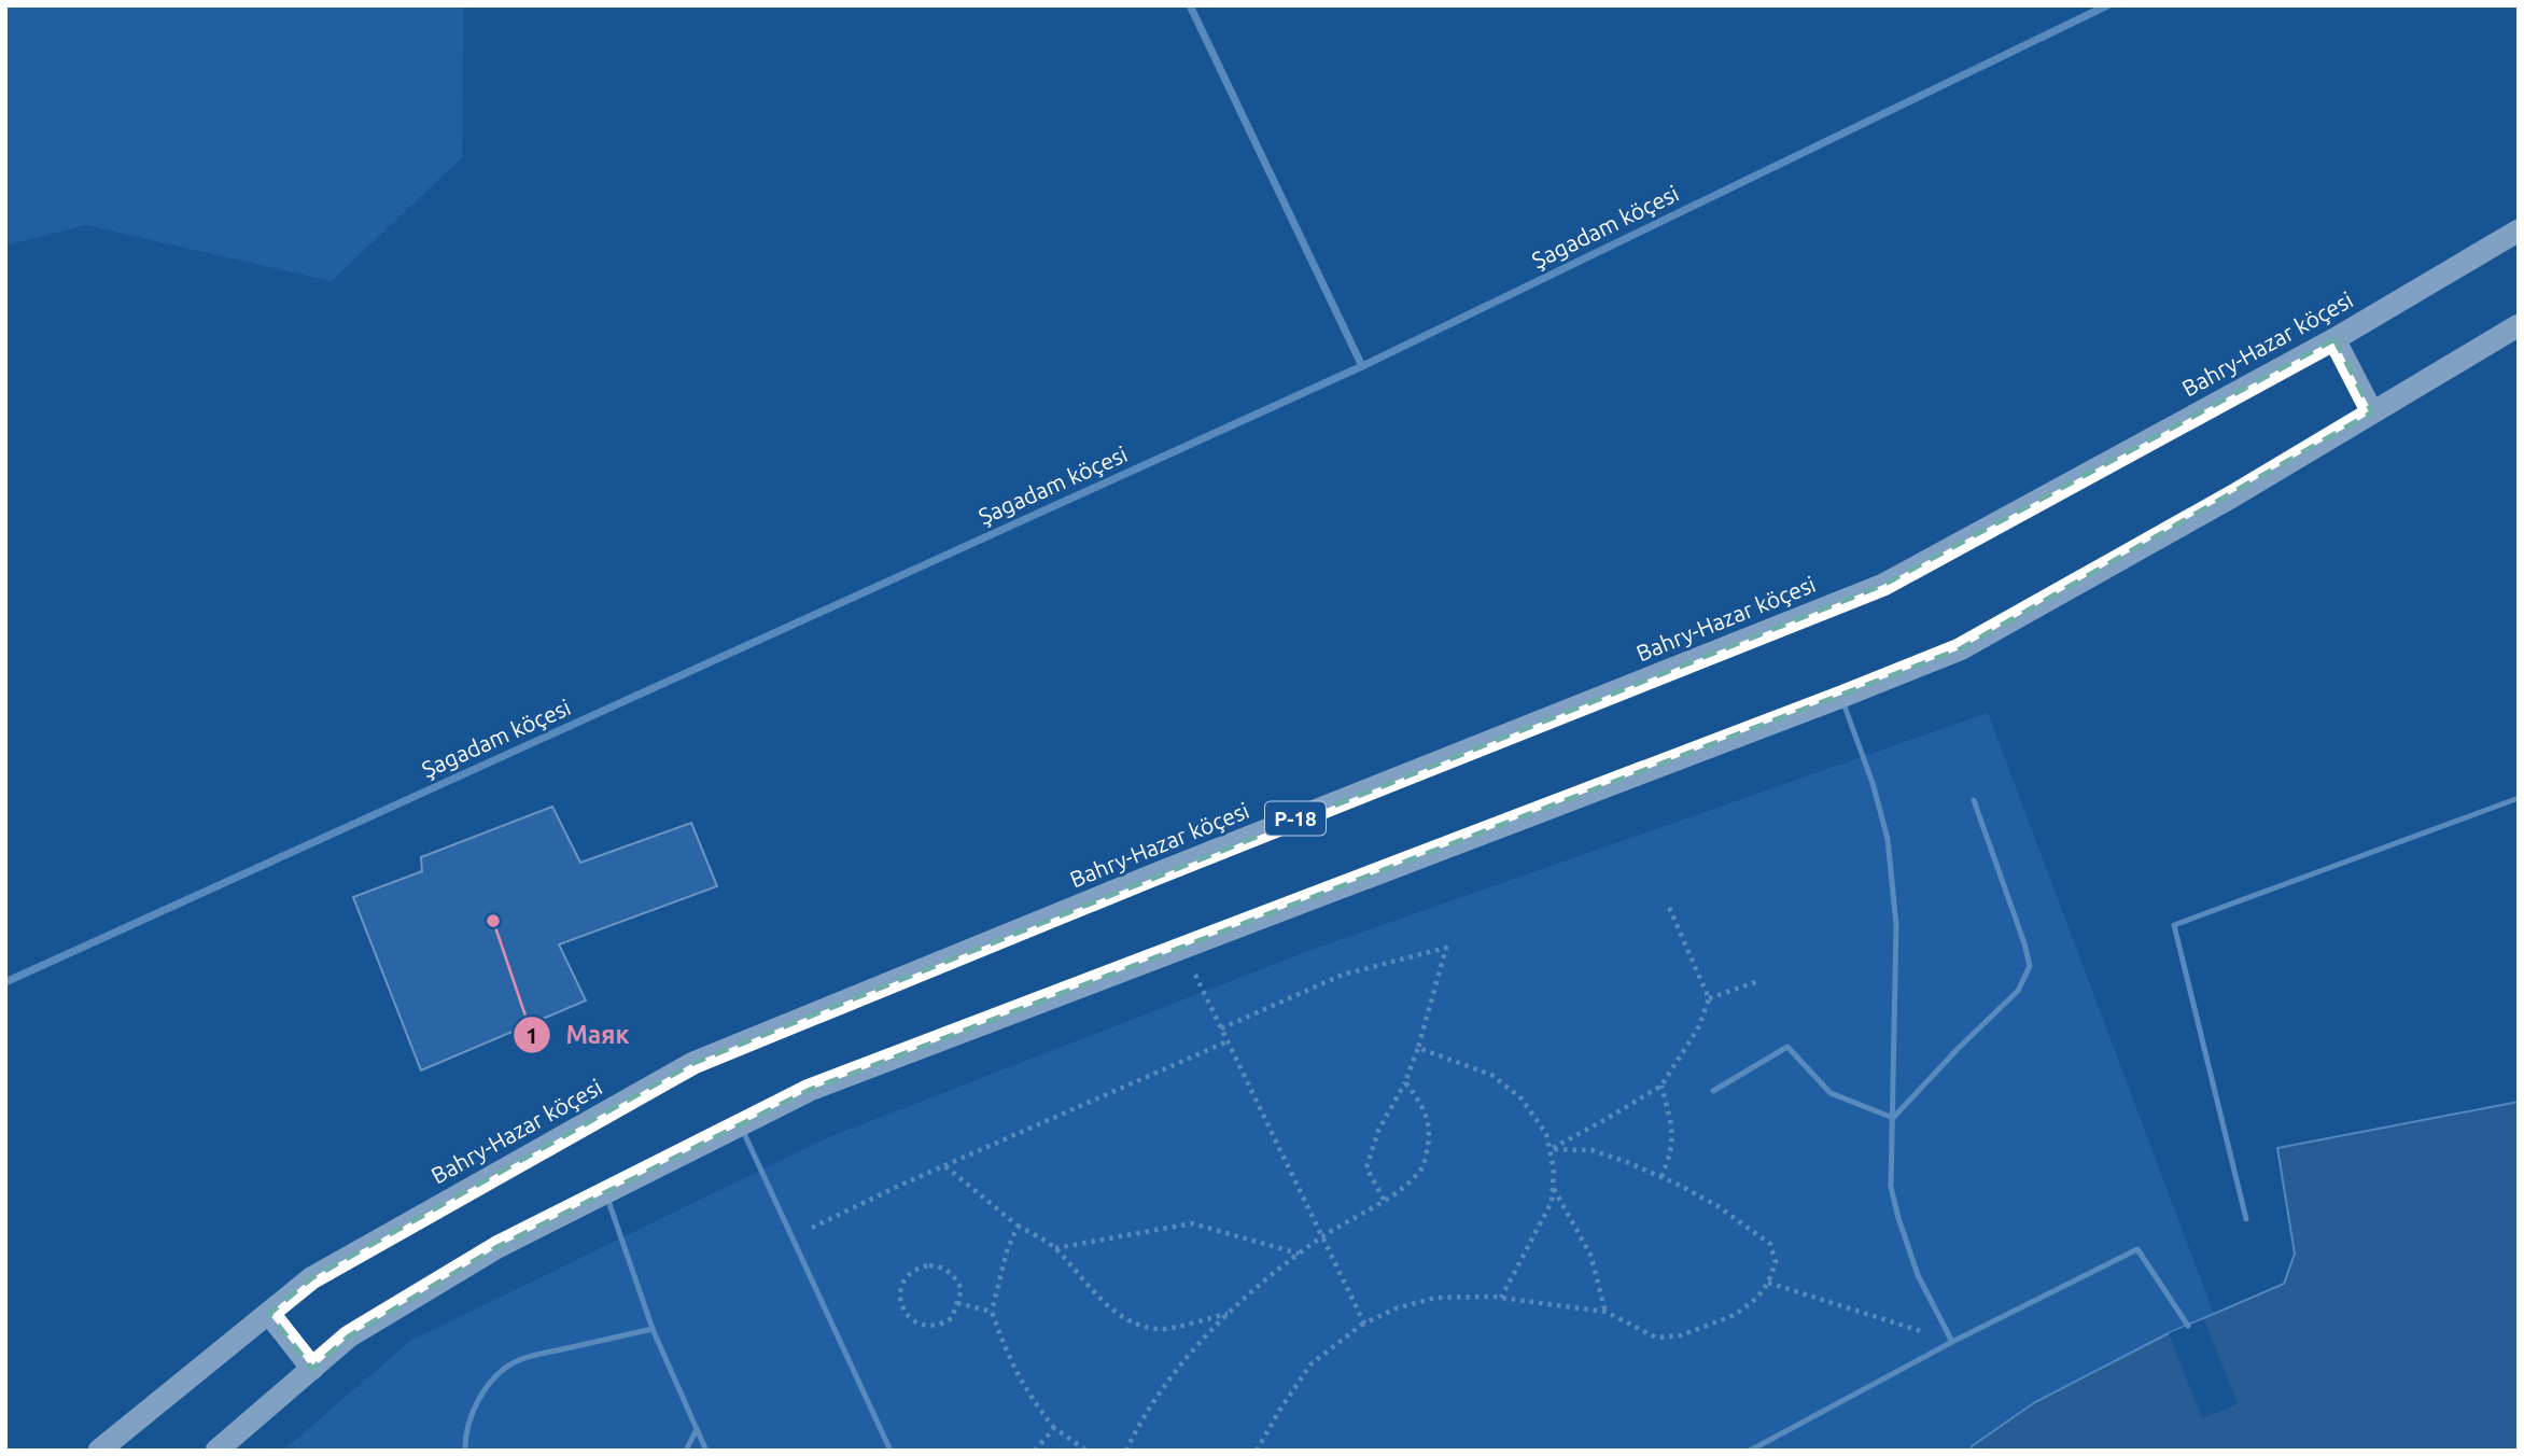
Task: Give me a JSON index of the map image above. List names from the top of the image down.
{
  "streets": {
    "highway": ["Bahry-Hazar köçesi", "P-18"],
    "street": ["Şagadam köçesi"]
  },
  "places": ["Маяк"]
}
